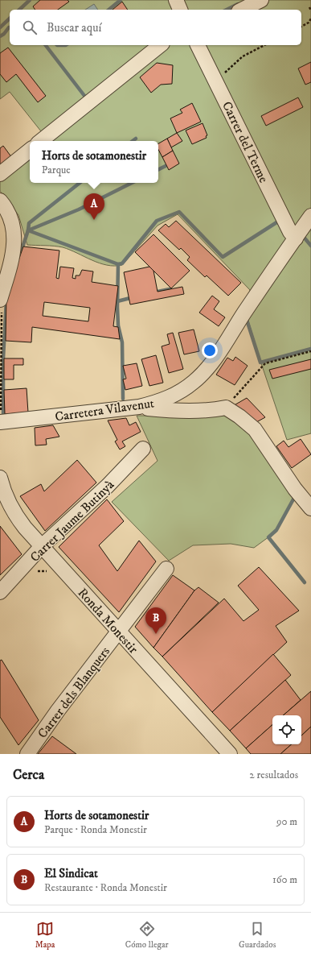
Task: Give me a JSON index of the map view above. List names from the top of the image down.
{
  "streets": {
    "street": [
      "Carrer del Terme",
      "Carretera Vilavenut",
      "Carrer Jaume Butinyà",
      "Ronda Monestir",
      "Carrer dels Blanquers"
    ]
  },
  "crossings": [
    ["Carrer del Terme", "Carretera Vilavenut"],
    ["Carrer Jaume Butinyà", "Ronda Monestir"],
    ["Ronda Monestir", "Carrer dels Blanquers"]
  ],
  "page": {
    "search": "Buscar aquí",
    "popup": ["Horts de sotamonestir", "Parque"],
    "pins": ["A", "B"],
    "heading": ["Cerca", "2 resultados"],
    "list": [
      {
        "mark": "A",
        "name": "Horts de sotamonestir",
        "note": "Parque · Ronda Monestir",
        "value": "90 m"
      },
      {
        "mark": "B",
        "name": "El Sindicat",
        "note": "Restaurante · Ronda Monestir",
        "value": "160 m"
      }
    ],
    "nav": ["Mapa", "Cómo llegar", "Guardados"]
  }
}
